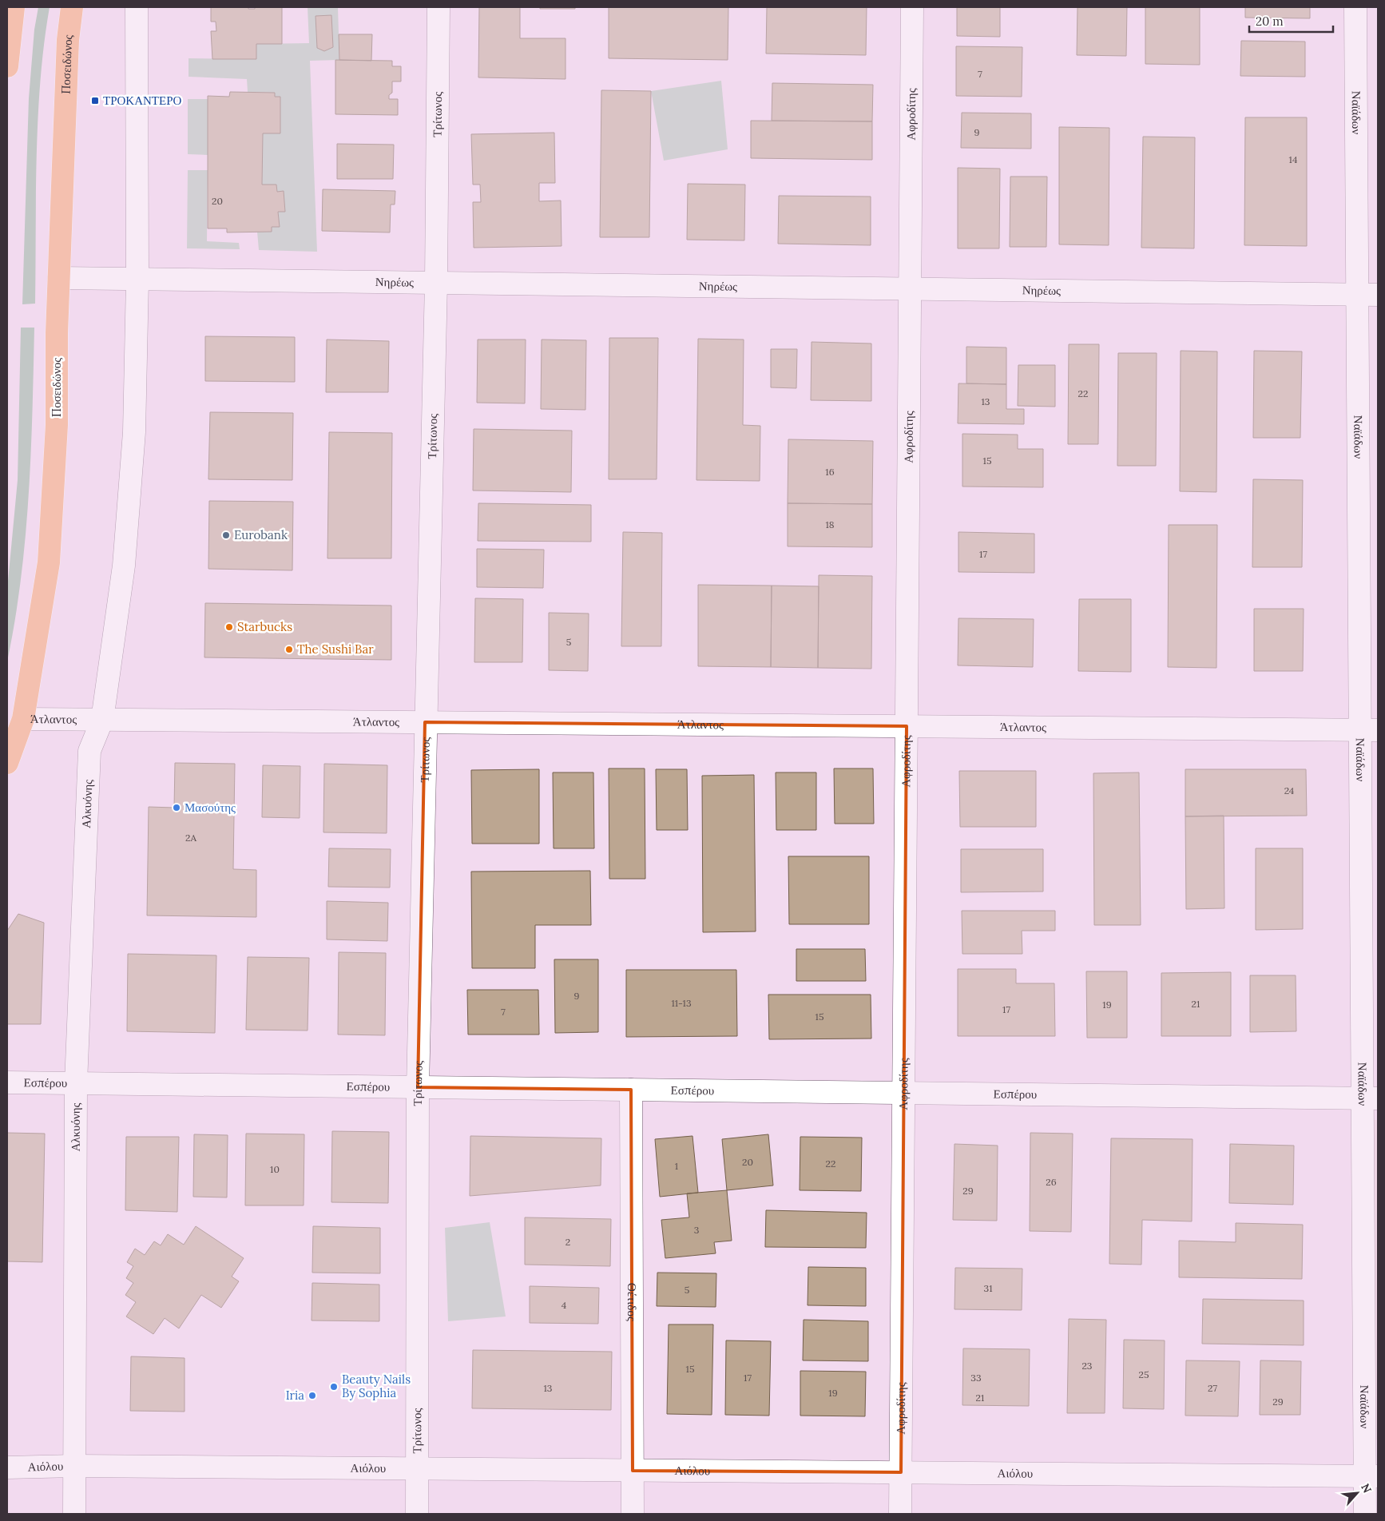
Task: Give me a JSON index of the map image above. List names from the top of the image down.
{
  "streets": {
    "highway": ["Ποσειδώνος"],
    "street": [
      "Τρίτωνος",
      "Αφροδίτης",
      "Ναϊάδων",
      "Νηρέως",
      "Άτλαντος",
      "Αλκυόνης",
      "Εσπέρου",
      "Θέτιδος",
      "Αιόλου"
    ]
  },
  "crossings": [
    ["Ποσειδώνος", "Νηρέως"],
    ["Ποσειδώνος", "Άτλαντος"],
    ["Τρίτωνος", "Νηρέως"],
    ["Τρίτωνος", "Άτλαντος"],
    ["Τρίτωνος", "Εσπέρου"],
    ["Τρίτωνος", "Αιόλου"],
    ["Αφροδίτης", "Νηρέως"],
    ["Αφροδίτης", "Άτλαντος"],
    ["Αφροδίτης", "Εσπέρου"],
    ["Αφροδίτης", "Αιόλου"],
    ["Ναϊάδων", "Νηρέως"],
    ["Ναϊάδων", "Άτλαντος"],
    ["Ναϊάδων", "Εσπέρου"],
    ["Ναϊάδων", "Αιόλου"],
    ["Άτλαντος", "Αλκυόνης"],
    ["Αλκυόνης", "Εσπέρου"],
    ["Αλκυόνης", "Αιόλου"],
    ["Εσπέρου", "Θέτιδος"],
    ["Θέτιδος", "Αιόλου"]
  ],
  "places": {
    "transit": ["ΤΡΟΚΑΝΤΕΡΟ"],
    "other": [
      "Eurobank",
      "Starbucks",
      "The Sushi Bar",
      "Μασούτης",
      "Beauty Nails By Sophia",
      "Iria"
    ]
  },
  "house_numbers": [
    "7",
    "9",
    "14",
    "20",
    "22",
    "13",
    "15",
    "16",
    "18",
    "17",
    "5",
    "24",
    "2A",
    "9",
    "11-13",
    "21",
    "19",
    "17",
    "7",
    "15",
    "20",
    "22",
    "1",
    "10",
    "26",
    "29",
    "3",
    "2",
    "31",
    "5",
    "4",
    "23",
    "15",
    "25",
    "17",
    "33",
    "13",
    "27",
    "19",
    "21",
    "29"
  ],
  "scale_bar": "20 m",
  "north": "top right"
}
